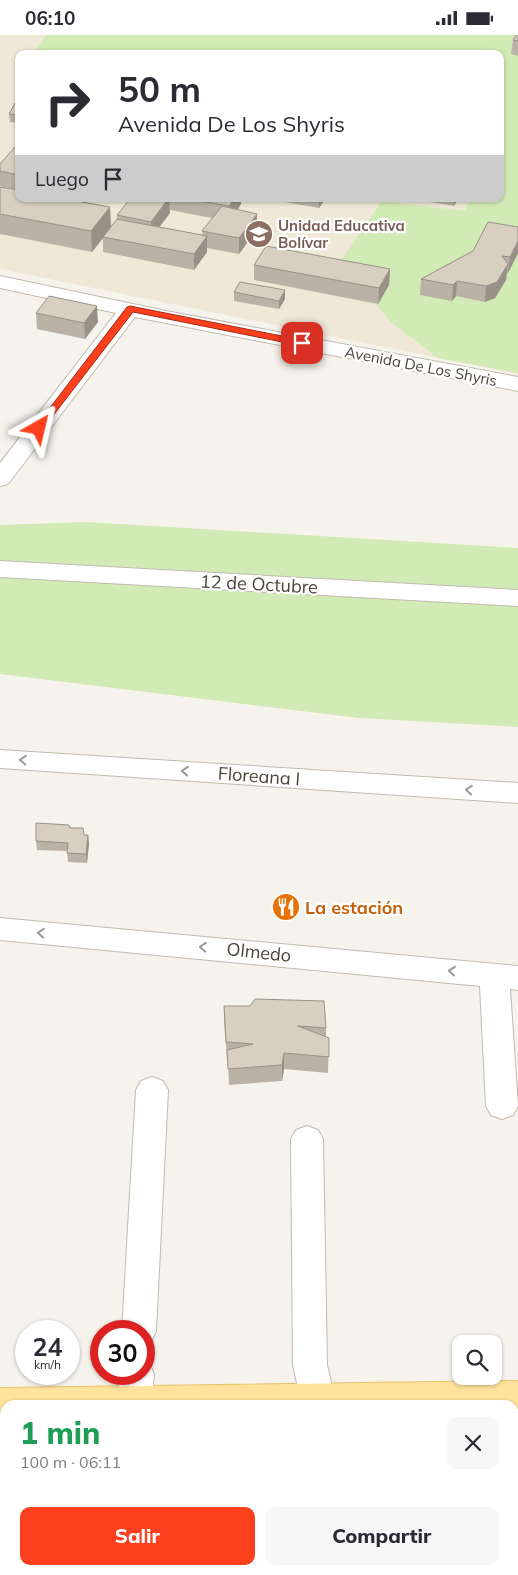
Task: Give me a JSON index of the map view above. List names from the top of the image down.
{
  "streets": {
    "street": [
      "Avenida De Los Shyris",
      "12 de Octubre",
      "Floreana I",
      "Olmedo"
    ]
  },
  "one_way": ["Floreana I", "Olmedo"],
  "places": {
    "school or university": ["Unidad Educativa Bolívar"],
    "restaurant": ["La estación"]
  },
  "page": {
    "status": "06:10",
    "turn": ["50 m", "Avenida De Los Shyris"],
    "then": "Luego",
    "speed": "24 km/h",
    "limit": "30",
    "heading": ["1 min", "100 m · 06:11"],
    "buttons": ["Salir", "Compartir"]
  }
}
